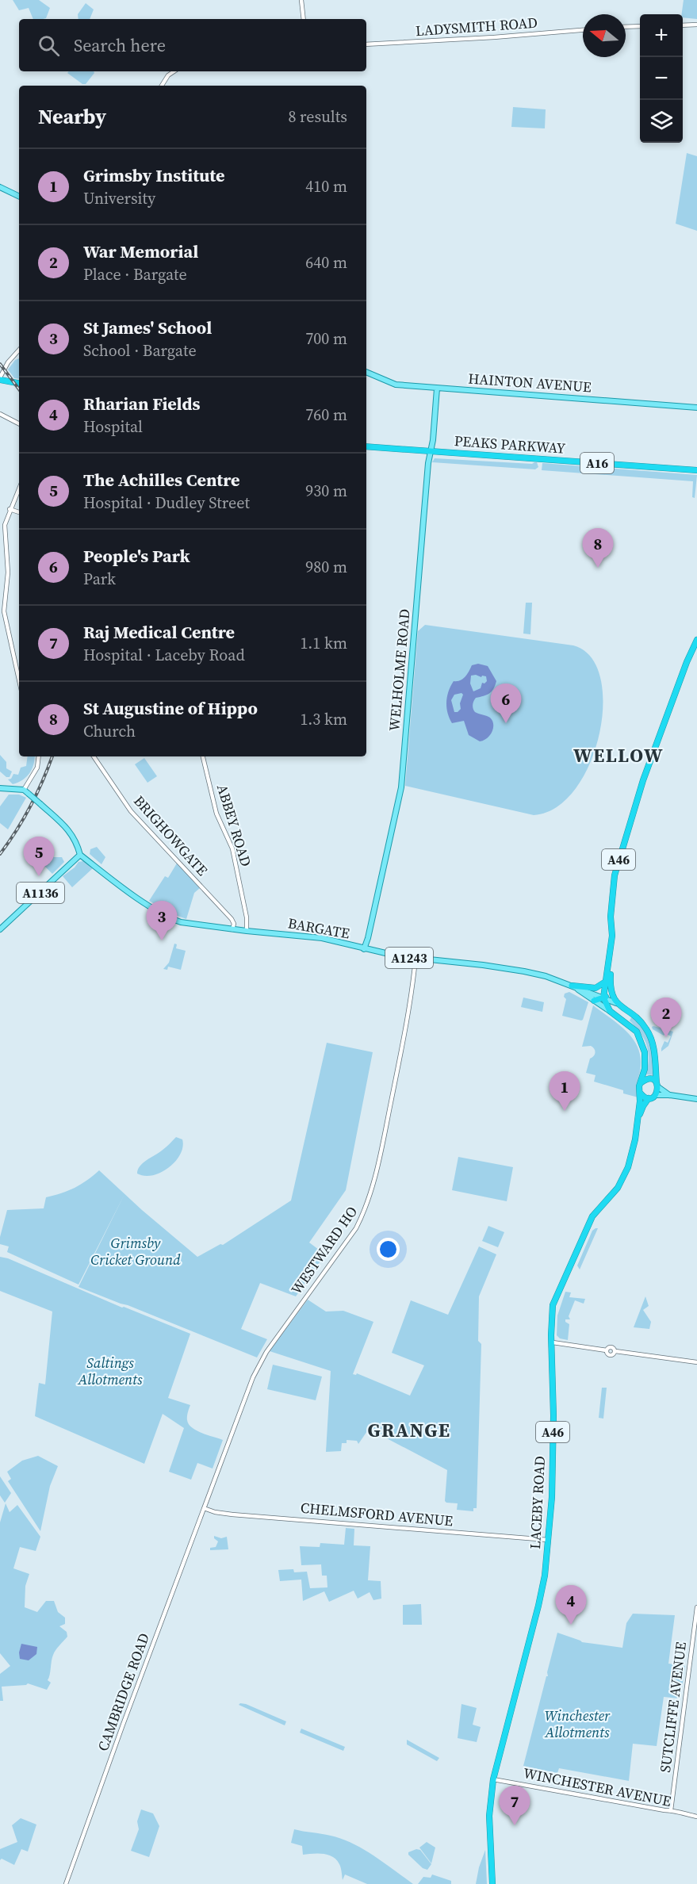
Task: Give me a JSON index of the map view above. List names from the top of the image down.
{
  "streets": {
    "highway": [
      "PEAKS PARKWAY",
      "A16",
      "A46",
      "BARGATE",
      "LACEBY ROAD"
    ],
    "main road": [
      "HAINTON AVENUE",
      "WELHOLME ROAD",
      "A1136",
      "A1243"
    ],
    "street": [
      "LADYSMITH ROAD",
      "ABBEY ROAD",
      "BRIGHOWGATE",
      "WESTWARD HO",
      "CHELMSFORD AVENUE",
      "CAMBRIDGE ROAD",
      "SUTCLIFFE AVENUE",
      "WINCHESTER AVENUE"
    ]
  },
  "crossings": [
    ["HAINTON AVENUE", "WELHOLME ROAD"],
    ["PEAKS PARKWAY", "WELHOLME ROAD"],
    ["WELHOLME ROAD", "BARGATE"],
    ["ABBEY ROAD", "BARGATE"],
    ["BRIGHOWGATE", "BARGATE"],
    ["A46", "BARGATE"],
    ["A46", "LACEBY ROAD"],
    ["A1136", "BARGATE"],
    ["BARGATE", "WESTWARD HO"],
    ["BARGATE", "LACEBY ROAD"],
    ["WESTWARD HO", "CHELMSFORD AVENUE"],
    ["WESTWARD HO", "CAMBRIDGE ROAD"],
    ["LACEBY ROAD", "CHELMSFORD AVENUE"],
    ["LACEBY ROAD", "WINCHESTER AVENUE"],
    ["CHELMSFORD AVENUE", "CAMBRIDGE ROAD"],
    ["SUTCLIFFE AVENUE", "WINCHESTER AVENUE"]
  ],
  "districts": ["WELLOW", "GRANGE"],
  "parks": ["Grimsby Cricket Ground", "Saltings Allotments", "Winchester Allotments"],
  "north": "left",
  "page": {
    "map_buttons": ["+", "−"],
    "search": "Search here",
    "heading": ["Nearby", "8 results"],
    "list": [
      {
        "mark": "1",
        "name": "Grimsby Institute",
        "note": "University",
        "value": "410 m"
      },
      {
        "mark": "2",
        "name": "War Memorial",
        "note": "Place · Bargate",
        "value": "640 m"
      },
      {
        "mark": "3",
        "name": "St James' School",
        "note": "School · Bargate",
        "value": "700 m"
      },
      {
        "mark": "4",
        "name": "Rharian Fields",
        "note": "Hospital",
        "value": "760 m"
      },
      {
        "mark": "5",
        "name": "The Achilles Centre",
        "note": "Hospital · Dudley Street",
        "value": "930 m"
      },
      {
        "mark": "6",
        "name": "People's Park",
        "note": "Park",
        "value": "980 m"
      },
      {
        "mark": "7",
        "name": "Raj Medical Centre",
        "note": "Hospital · Laceby Road",
        "value": "1.1 km"
      },
      {
        "mark": "8",
        "name": "St Augustine of Hippo",
        "note": "Church",
        "value": "1.3 km"
      }
    ],
    "pins": [
      "8",
      "6",
      "5",
      "3",
      "2",
      "1",
      "4",
      "7"
    ]
  }
}
